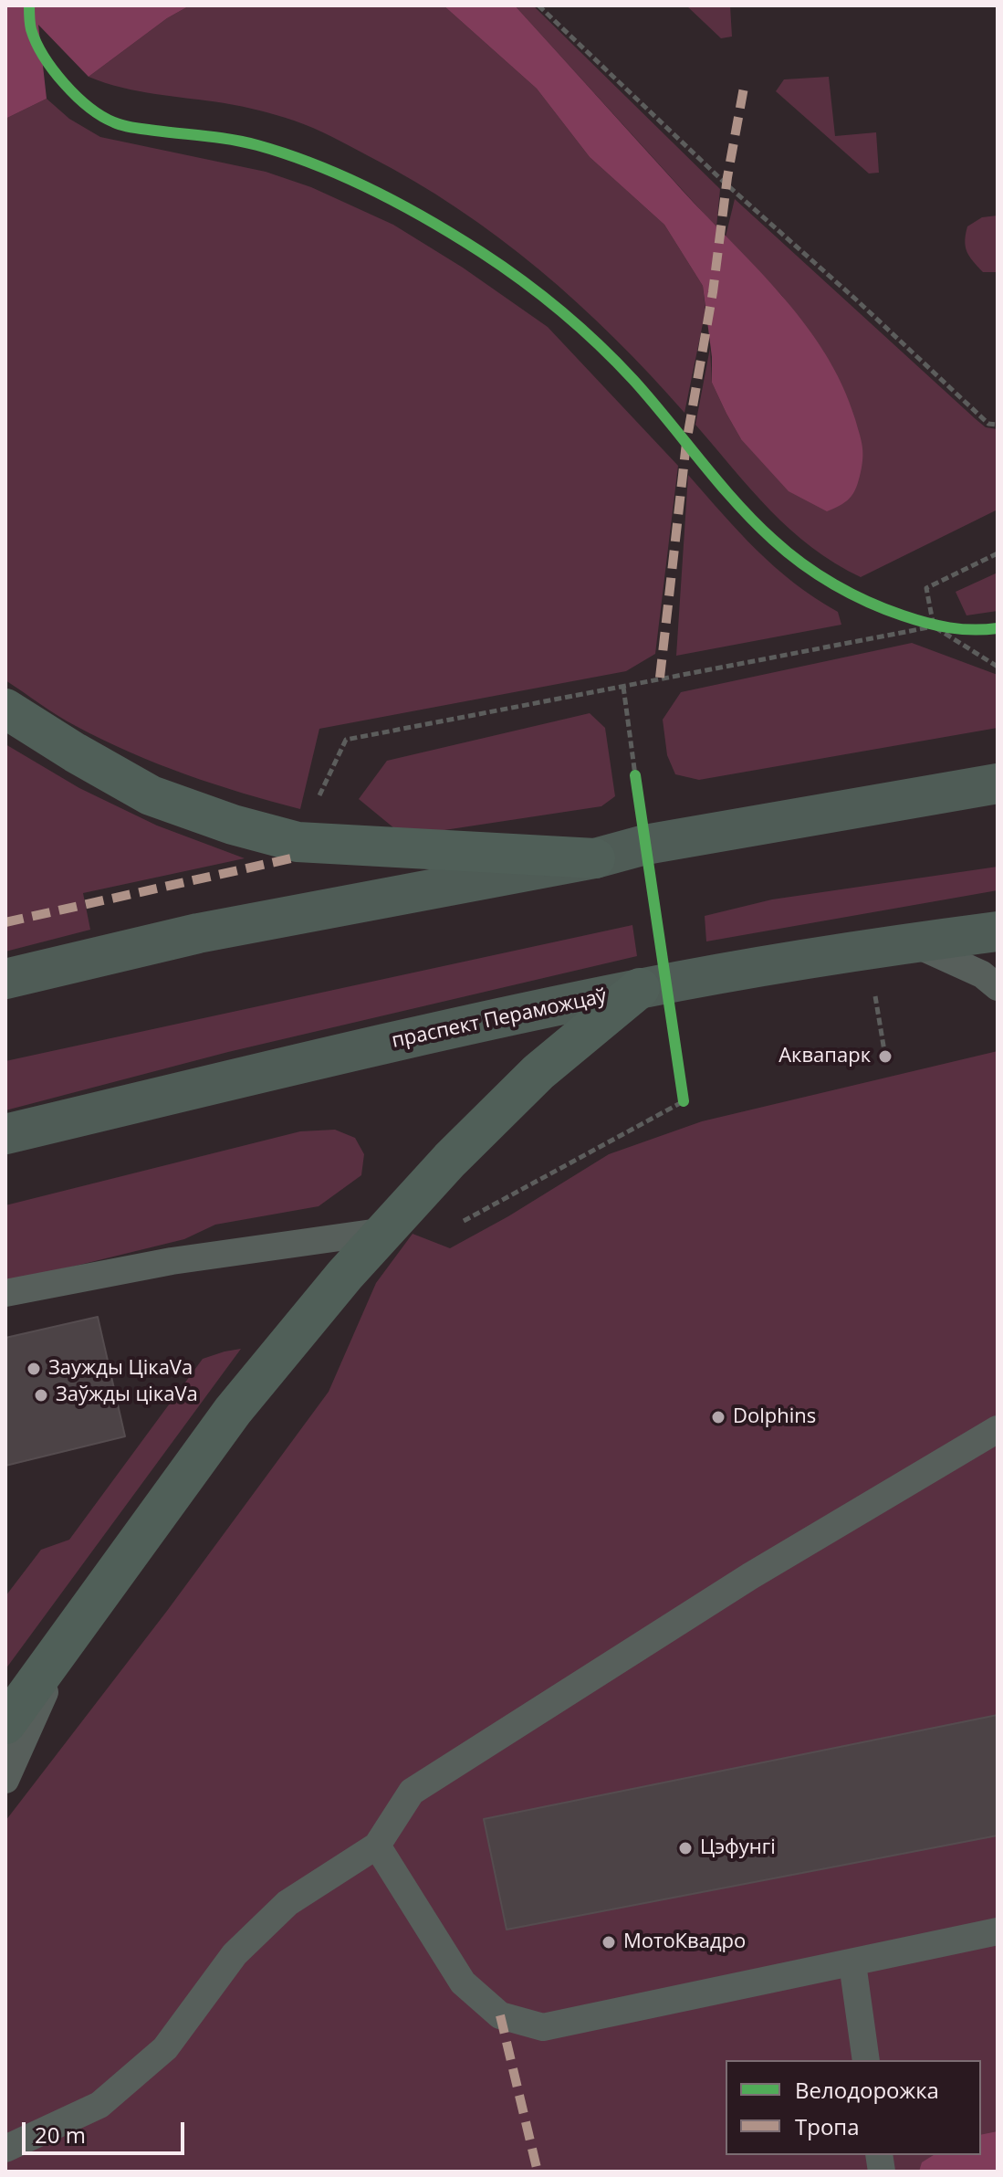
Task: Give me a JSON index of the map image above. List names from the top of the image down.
{
  "streets": {
    "main road": ["праспект Пераможцаў"]
  },
  "places": [
    "Аквапарк",
    "Заужды ЦікаVа",
    "Заўжды цікаVа",
    "Dolphins",
    "Цэфунгі",
    "МотоКвадро"
  ],
  "legend": ["Велодорожка", "Тропа"],
  "scale_bar": "20 m"
}
